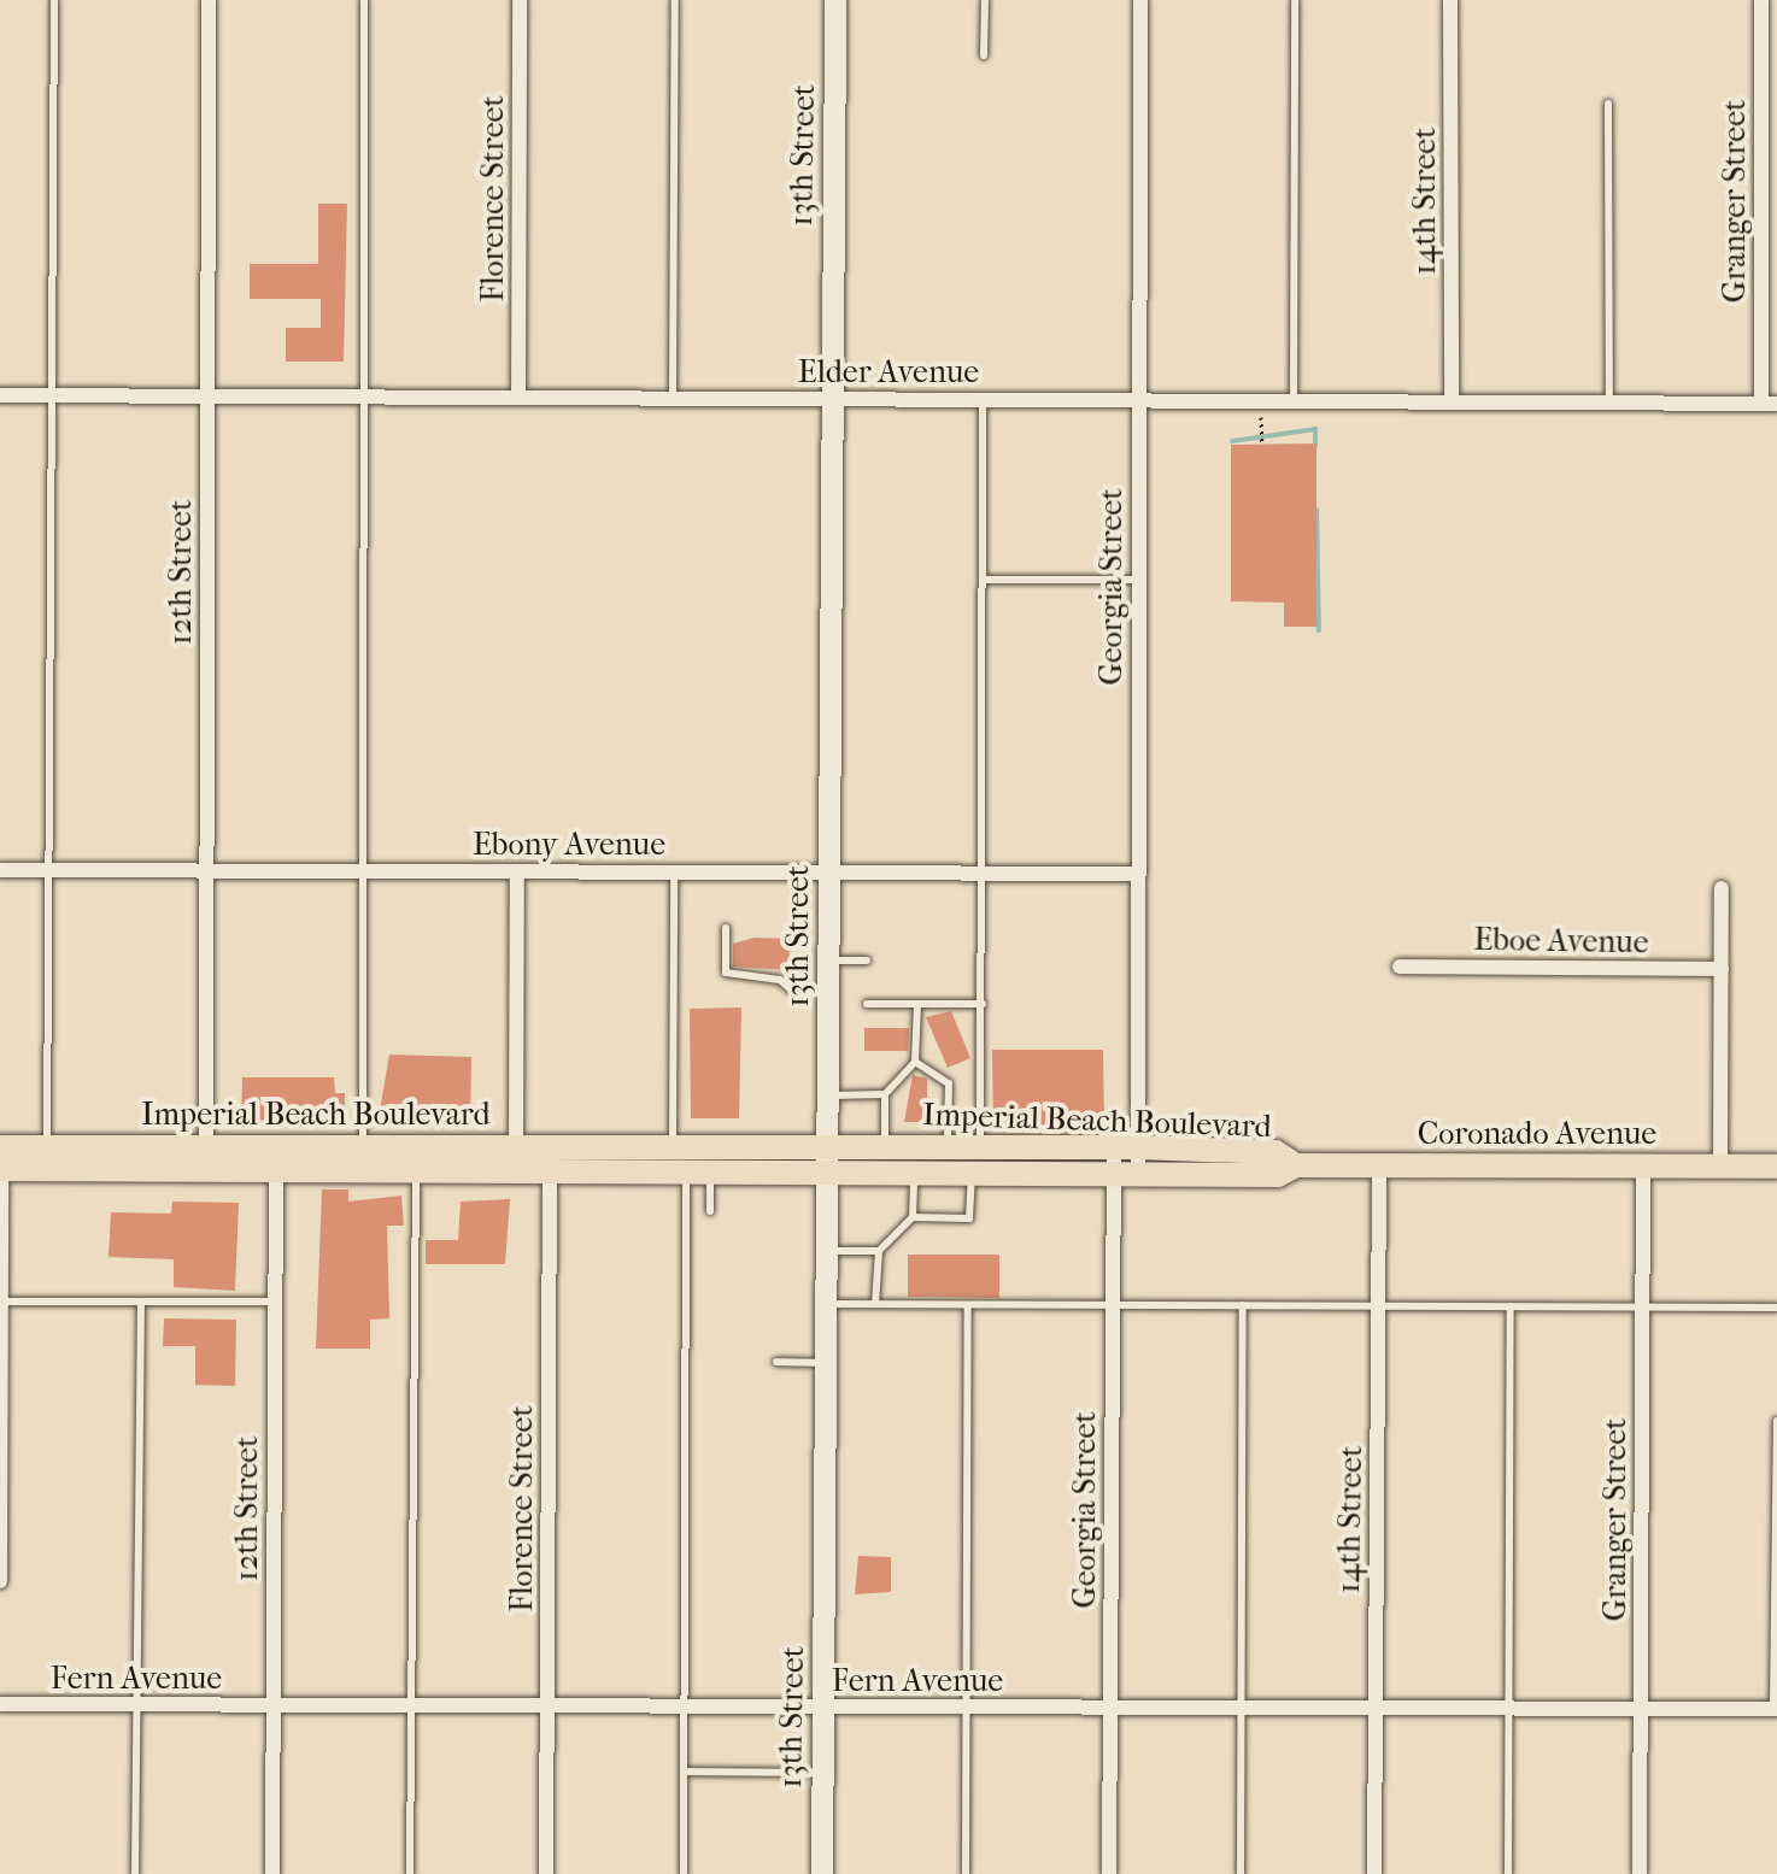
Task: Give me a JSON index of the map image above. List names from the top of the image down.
{
  "streets": {
    "main road": ["13th Street", "Imperial Beach Boulevard", "Coronado Avenue"],
    "street": [
      "Florence Street",
      "14th Street",
      "Granger Street",
      "Elder Avenue",
      "12th Street",
      "Georgia Street",
      "Ebony Avenue",
      "Eboe Avenue",
      "Fern Avenue"
    ]
  },
  "crossings": [
    ["13th Street", "Elder Avenue"],
    ["13th Street", "Ebony Avenue"],
    ["13th Street", "Imperial Beach Boulevard"],
    ["13th Street", "Fern Avenue"],
    ["Florence Street", "Elder Avenue"],
    ["Florence Street", "Imperial Beach Boulevard"],
    ["Florence Street", "Fern Avenue"],
    ["14th Street", "Elder Avenue"],
    ["14th Street", "Coronado Avenue"],
    ["14th Street", "Fern Avenue"],
    ["Granger Street", "Elder Avenue"],
    ["Granger Street", "Coronado Avenue"],
    ["Granger Street", "Fern Avenue"],
    ["Elder Avenue", "12th Street"],
    ["Elder Avenue", "Georgia Street"],
    ["12th Street", "Ebony Avenue"],
    ["12th Street", "Imperial Beach Boulevard"],
    ["12th Street", "Fern Avenue"],
    ["Georgia Street", "Ebony Avenue"],
    ["Georgia Street", "Imperial Beach Boulevard"],
    ["Georgia Street", "Fern Avenue"],
    ["Imperial Beach Boulevard", "Coronado Avenue"]
  ]
}
